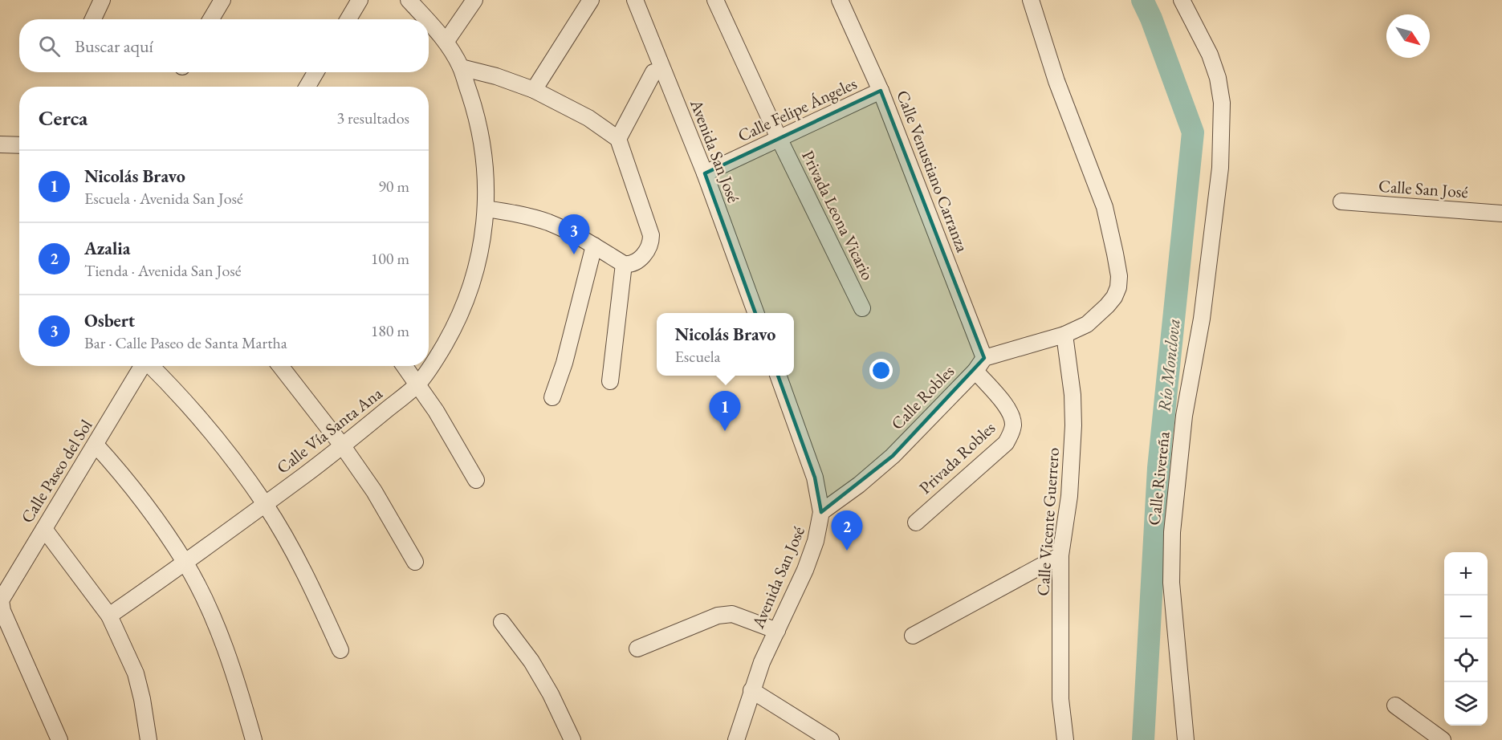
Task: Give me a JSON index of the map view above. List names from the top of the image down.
{
  "streets": {
    "street": [
      "Calle Felipe Ángeles",
      "Avenida San José",
      "Calle Venustiano Carranza",
      "Calle San José",
      "Privada Leona Vicario",
      "Calle Robles",
      "Calle Vía Santa Ana",
      "Privada Robles",
      "Calle Paseo del Sol",
      "Calle Rivereña",
      "Calle Vicente Guerrero"
    ]
  },
  "crossings": [
    ["Calle Felipe Ángeles", "Avenida San José"],
    ["Calle Felipe Ángeles", "Calle Venustiano Carranza"],
    ["Calle Felipe Ángeles", "Privada Leona Vicario"],
    ["Avenida San José", "Calle Robles"],
    ["Calle Venustiano Carranza", "Calle Robles"],
    ["Calle Venustiano Carranza", "Privada Robles"],
    ["Calle Robles", "Privada Robles"],
    ["Calle Robles", "Calle Vicente Guerrero"]
  ],
  "water": ["Río Monclova"],
  "north": "bottom right",
  "page": {
    "search": "Buscar aquí",
    "heading": ["Cerca", "3 resultados"],
    "list": [
      {
        "mark": "1",
        "name": "Nicolás Bravo",
        "note": "Escuela · Avenida San José",
        "value": "90 m"
      },
      {
        "mark": "2",
        "name": "Azalia",
        "note": "Tienda · Avenida San José",
        "value": "100 m"
      },
      {
        "mark": "3",
        "name": "Osbert",
        "note": "Bar · Calle Paseo de Santa Martha",
        "value": "180 m"
      }
    ],
    "pins": ["3", "1", "2"],
    "popup": ["Nicolás Bravo", "Escuela"],
    "map_buttons": ["+", "−"]
  }
}
